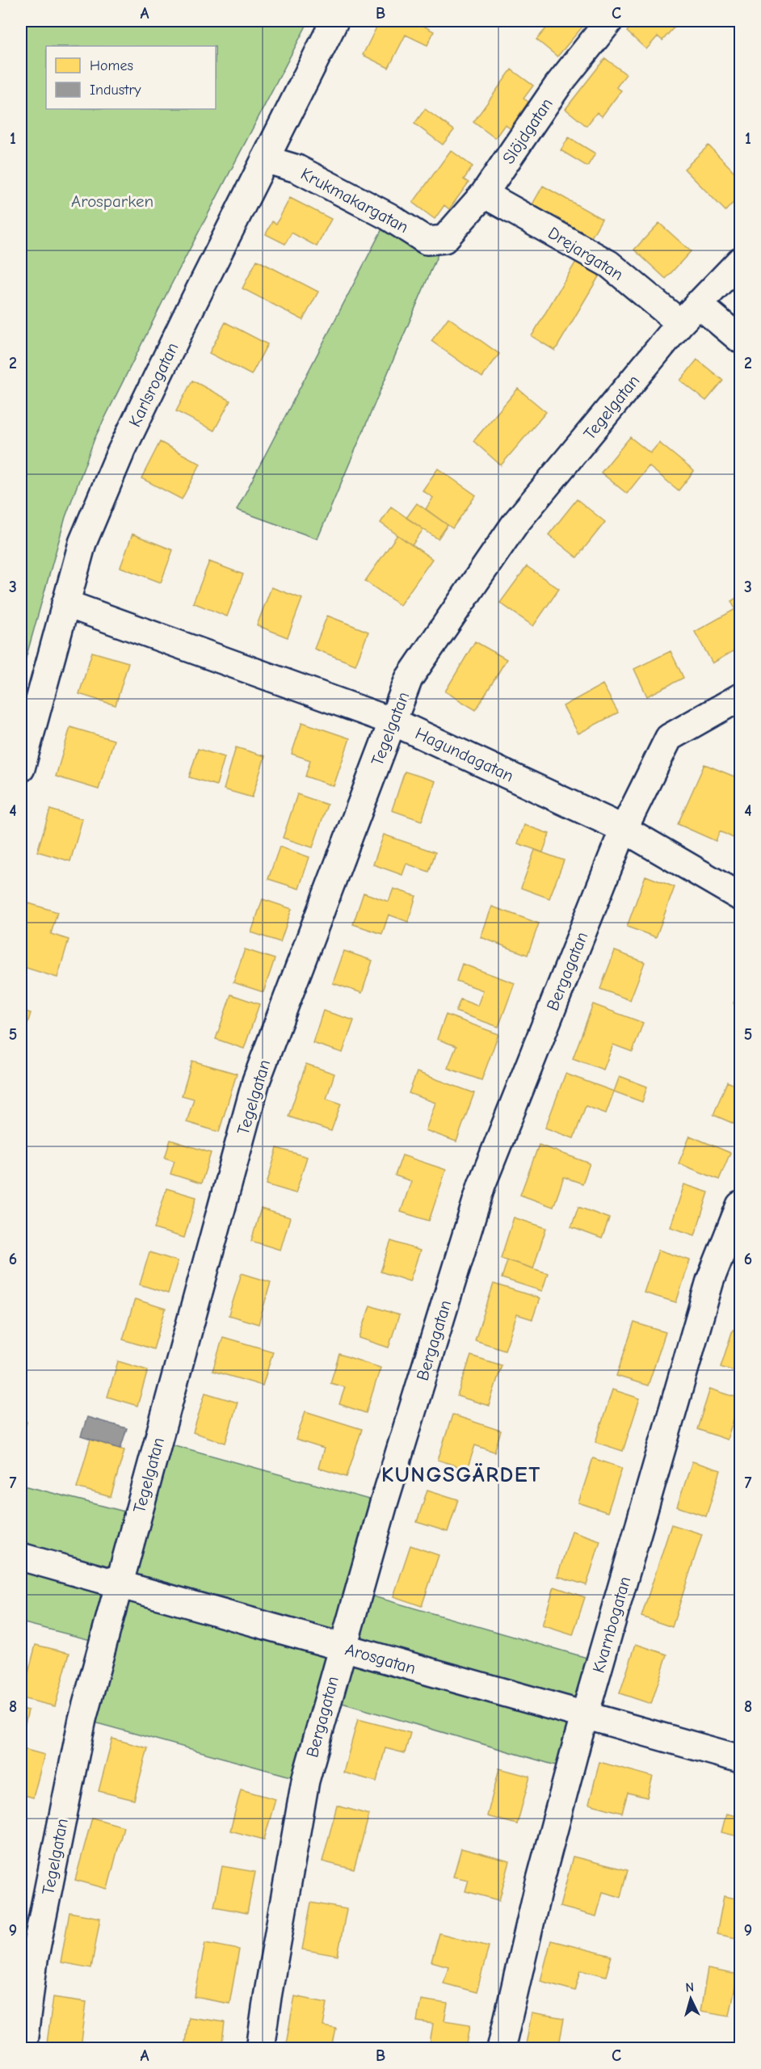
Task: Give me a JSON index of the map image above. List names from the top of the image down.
{
  "streets": {
    "street": [
      "Slöjdgatan",
      "Krukmakargatan",
      "Drejargatan",
      "Karlsrogatan",
      "Tegelgatan",
      "Hagundagatan",
      "Bergagatan",
      "Kvarnbogatan",
      "Arosgatan"
    ]
  },
  "crossings": [
    ["Slöjdgatan", "Krukmakargatan"],
    ["Slöjdgatan", "Drejargatan"],
    ["Krukmakargatan", "Karlsrogatan"],
    ["Drejargatan", "Tegelgatan"],
    ["Karlsrogatan", "Hagundagatan"],
    ["Tegelgatan", "Hagundagatan"],
    ["Tegelgatan", "Arosgatan"],
    ["Hagundagatan", "Bergagatan"],
    ["Bergagatan", "Arosgatan"],
    ["Kvarnbogatan", "Arosgatan"]
  ],
  "districts": ["KUNGSGÄRDET"],
  "parks": ["Arosparken"],
  "legend": ["Homes", "Industry"],
  "north": "top",
  "grid": {
    "columns": ["A", "B", "C"],
    "rows": [
      "1",
      "2",
      "3",
      "4",
      "5",
      "6",
      "7",
      "8",
      "9"
    ]
  }
}
